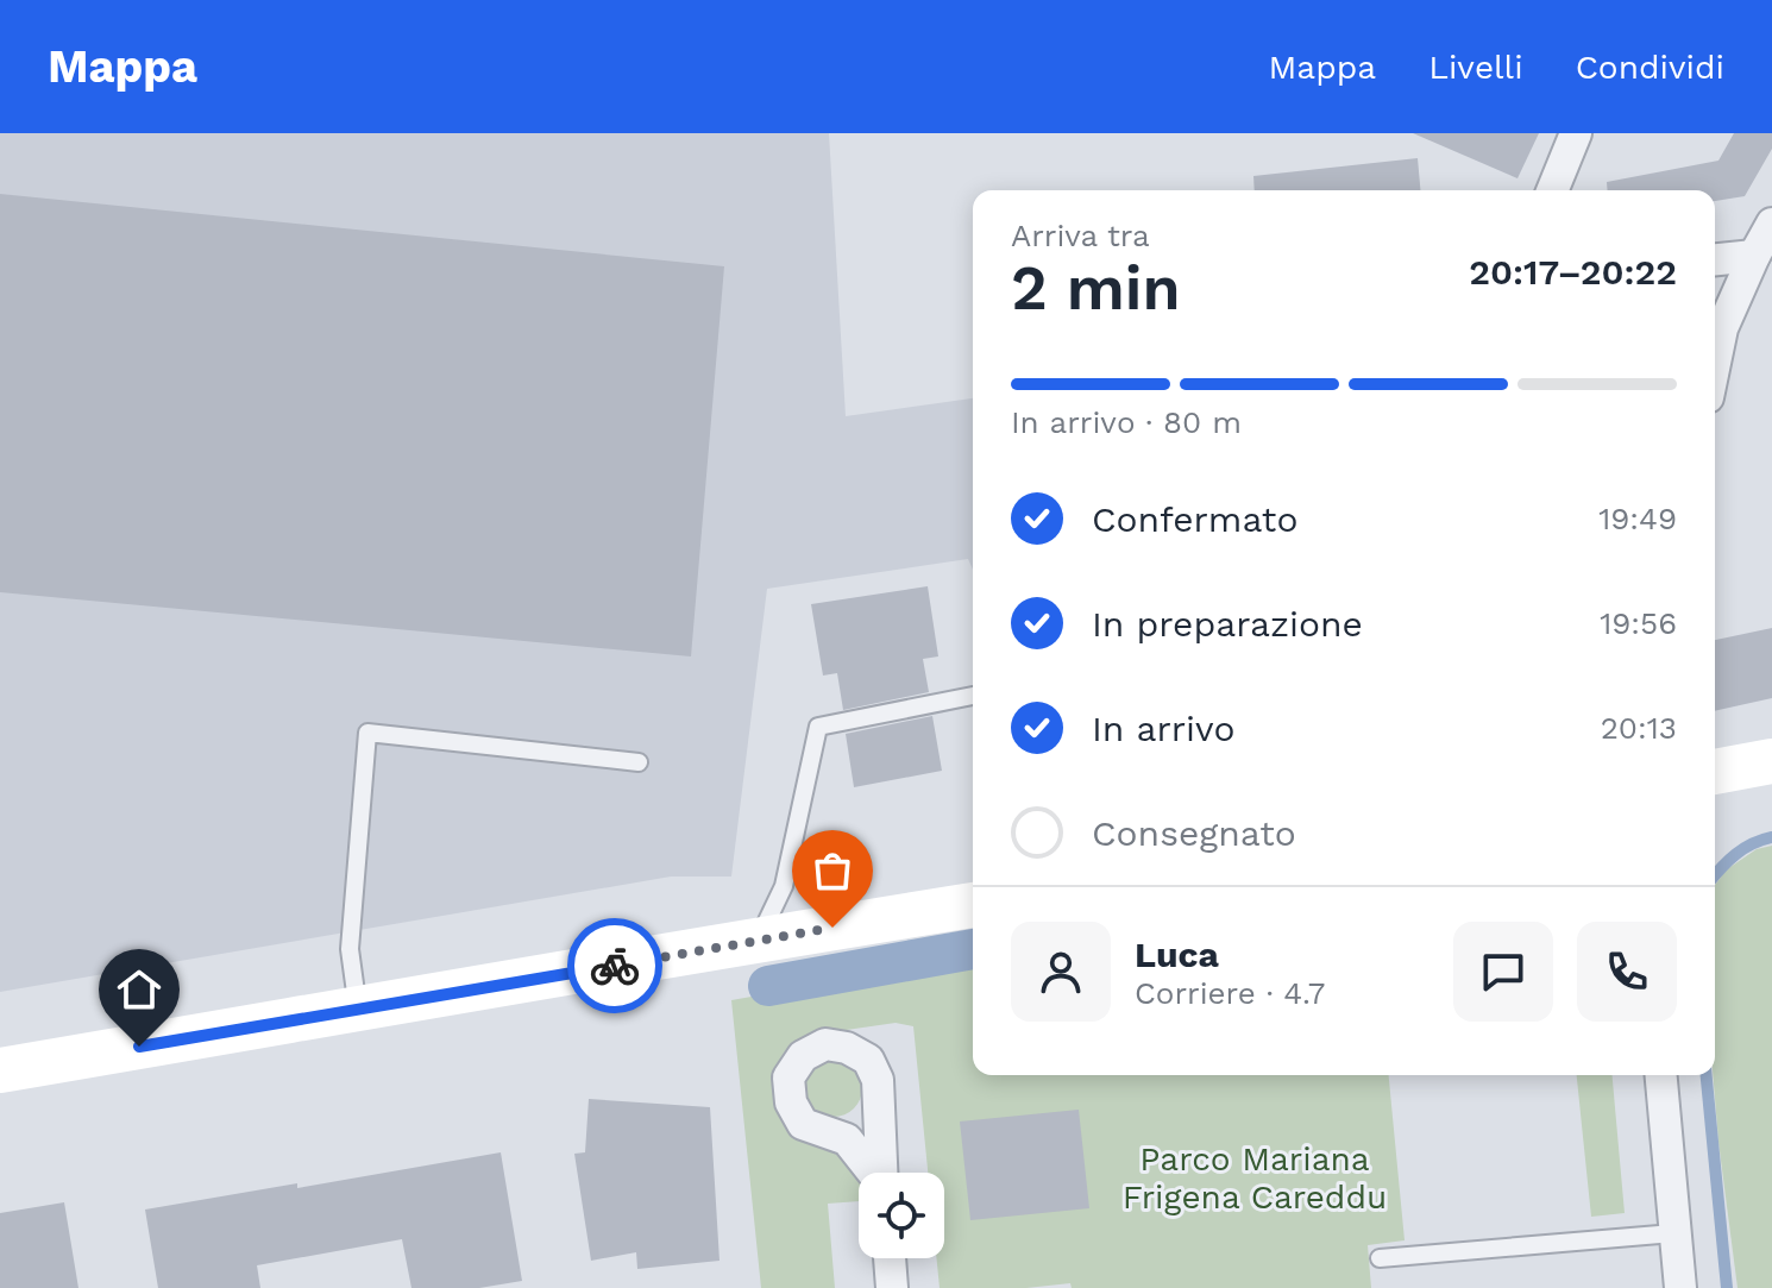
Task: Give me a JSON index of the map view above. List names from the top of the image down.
{
  "parks": ["Parco Mariana Frigena Careddu"],
  "page": {
    "header": "Mappa",
    "nav": ["Mappa", "Livelli", "Condividi"],
    "heading": ["2 min", "Arriva tra", "20:17–20:22"],
    "panel": ["Luca", "Corriere · 4.7"],
    "bar": "In arrivo · 80 m",
    "list": [
      ["Confermato", "19:49"],
      ["In preparazione", "19:56"],
      ["In arrivo", "20:13"],
      "Consegnato"
    ]
  }
}
